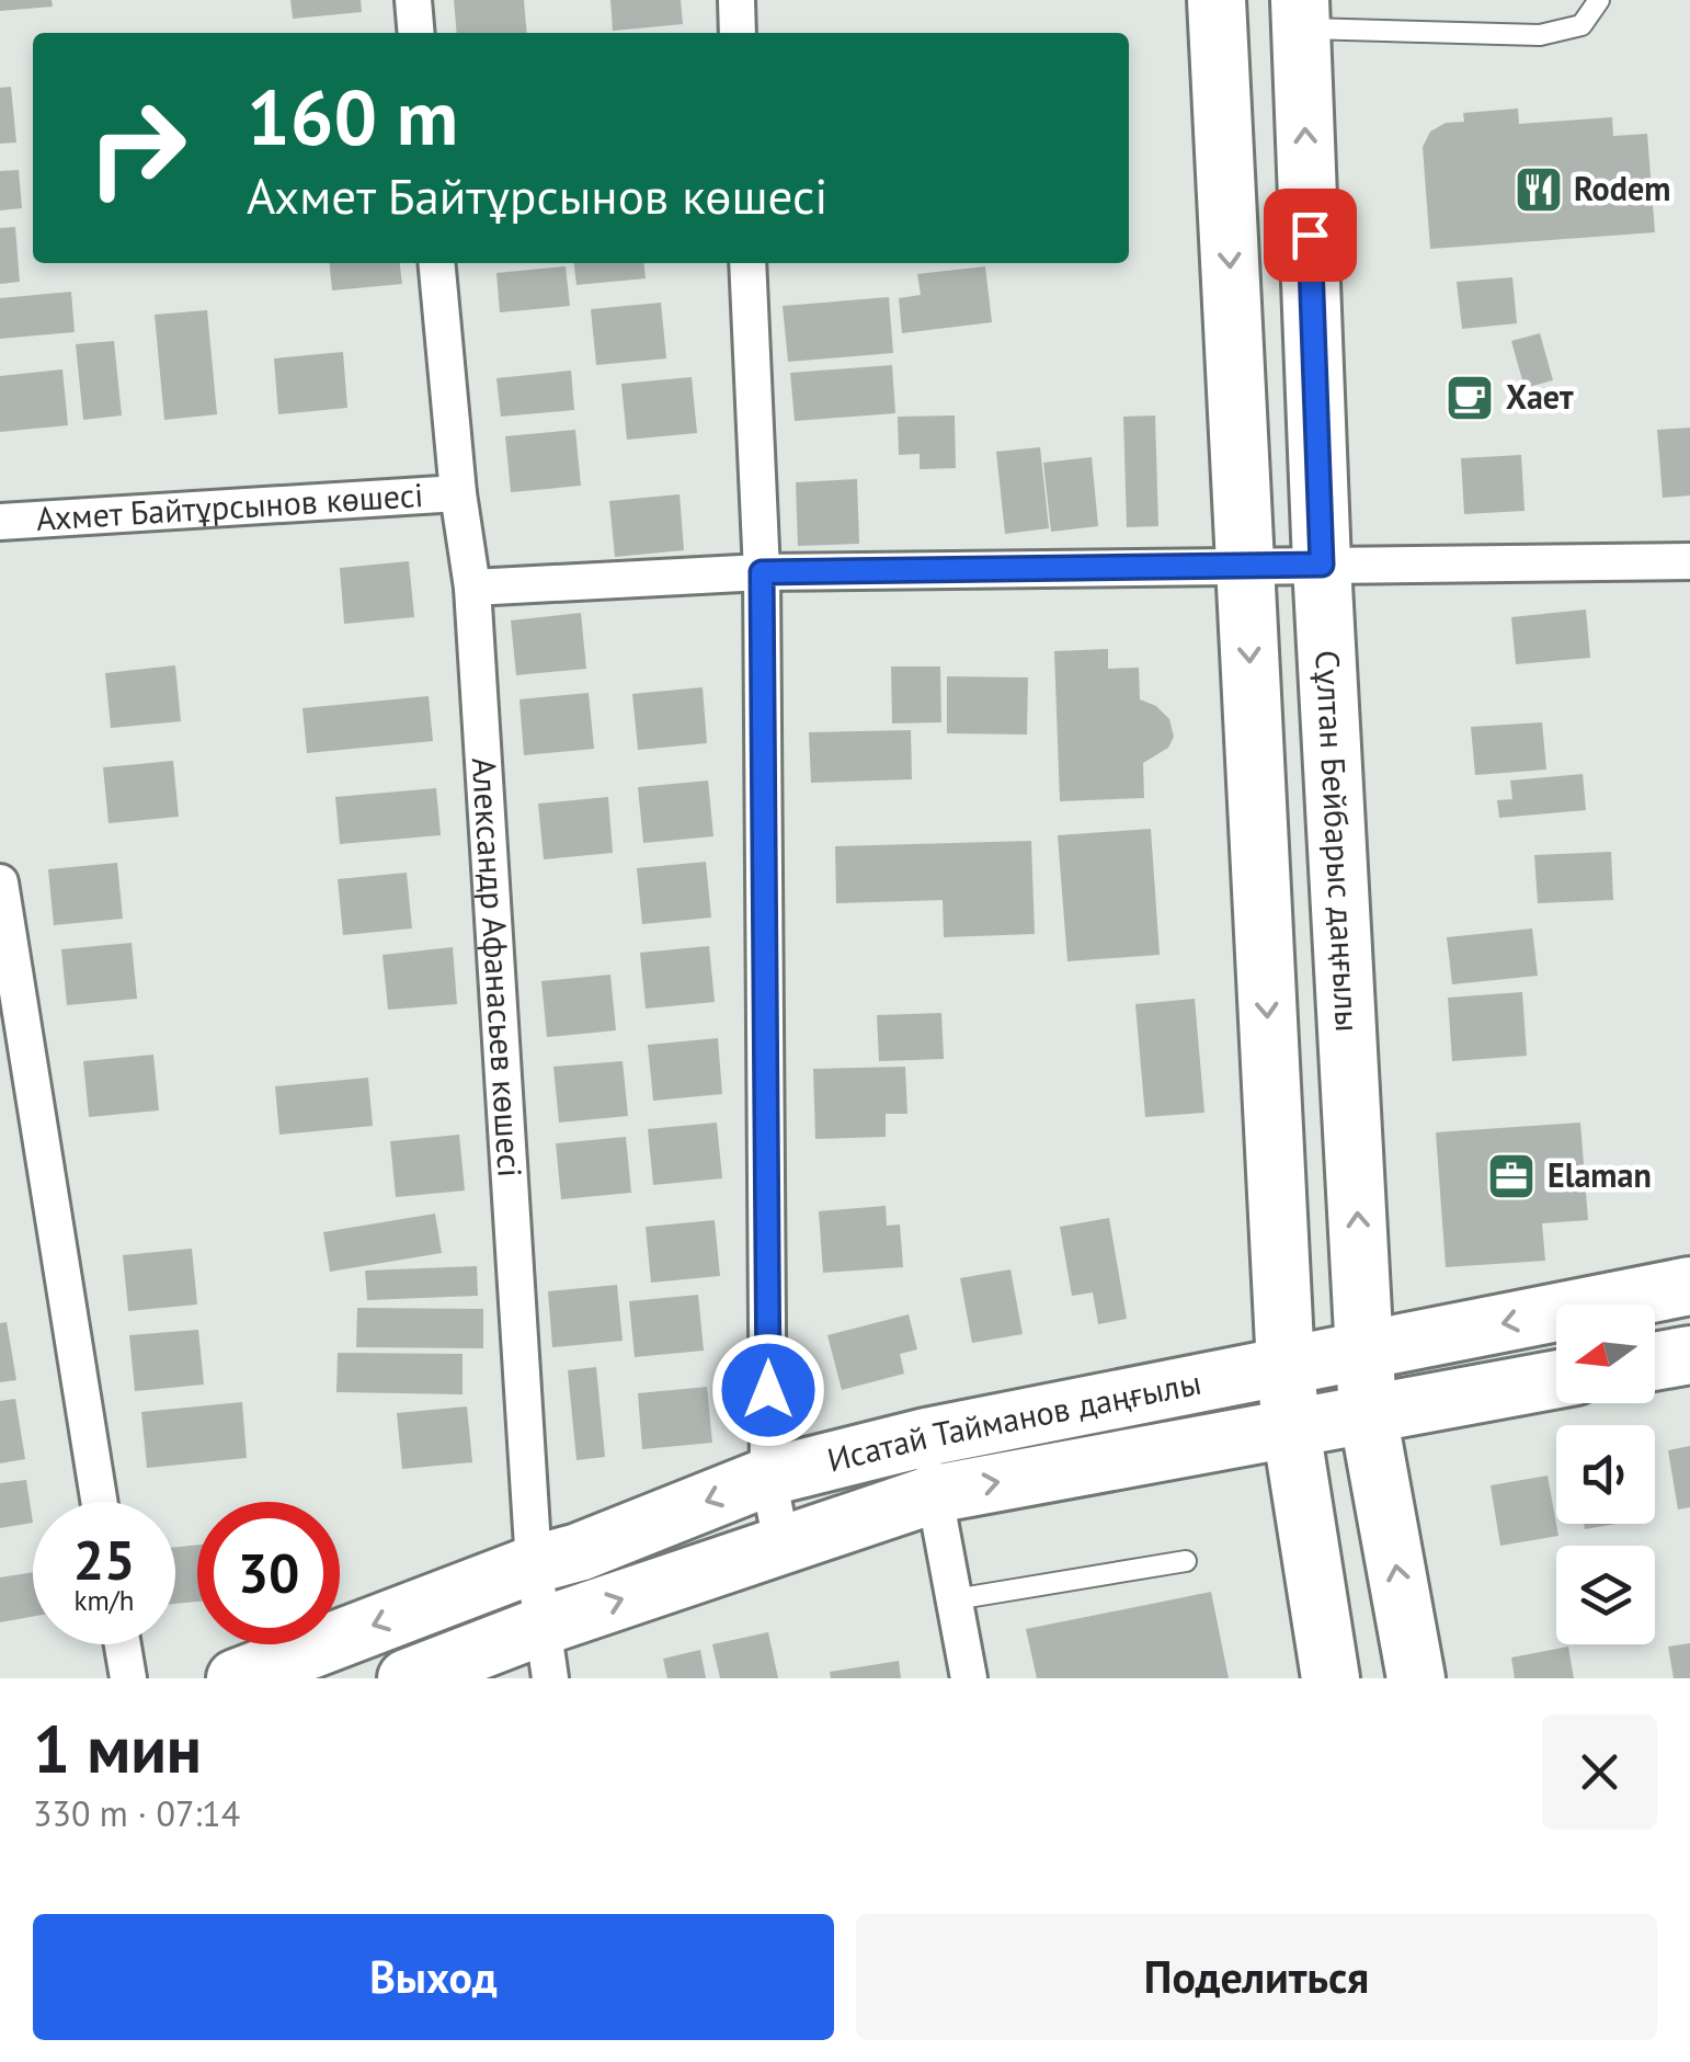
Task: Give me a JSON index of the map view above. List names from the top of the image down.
{
  "streets": {
    "main road": ["Сұлтан Бейбарыс даңғылы", "Исатай Тайманов даңғылы"],
    "street": ["Ахмет Байтұрсынов көшесі", "Александр Афанасьев көшесі"]
  },
  "crossings": [
    ["Ахмет Байтұрсынов көшесі", "Александр Афанасьев көшесі"],
    ["Сұлтан Бейбарыс даңғылы", "Исатай Тайманов даңғылы"],
    ["Александр Афанасьев көшесі", "Исатай Тайманов даңғылы"]
  ],
  "places": {
    "restaurant": ["Rodem"],
    "cafe": ["Хает"],
    "office": ["Elaman"]
  },
  "north": "left",
  "page": {
    "turn": ["160 m", "Ахмет Байтұрсынов көшесі"],
    "speed": "25 km/h",
    "limit": "30",
    "heading": ["1 мин", "330 m · 07:14"],
    "buttons": ["Выход", "Поделиться"]
  }
}
